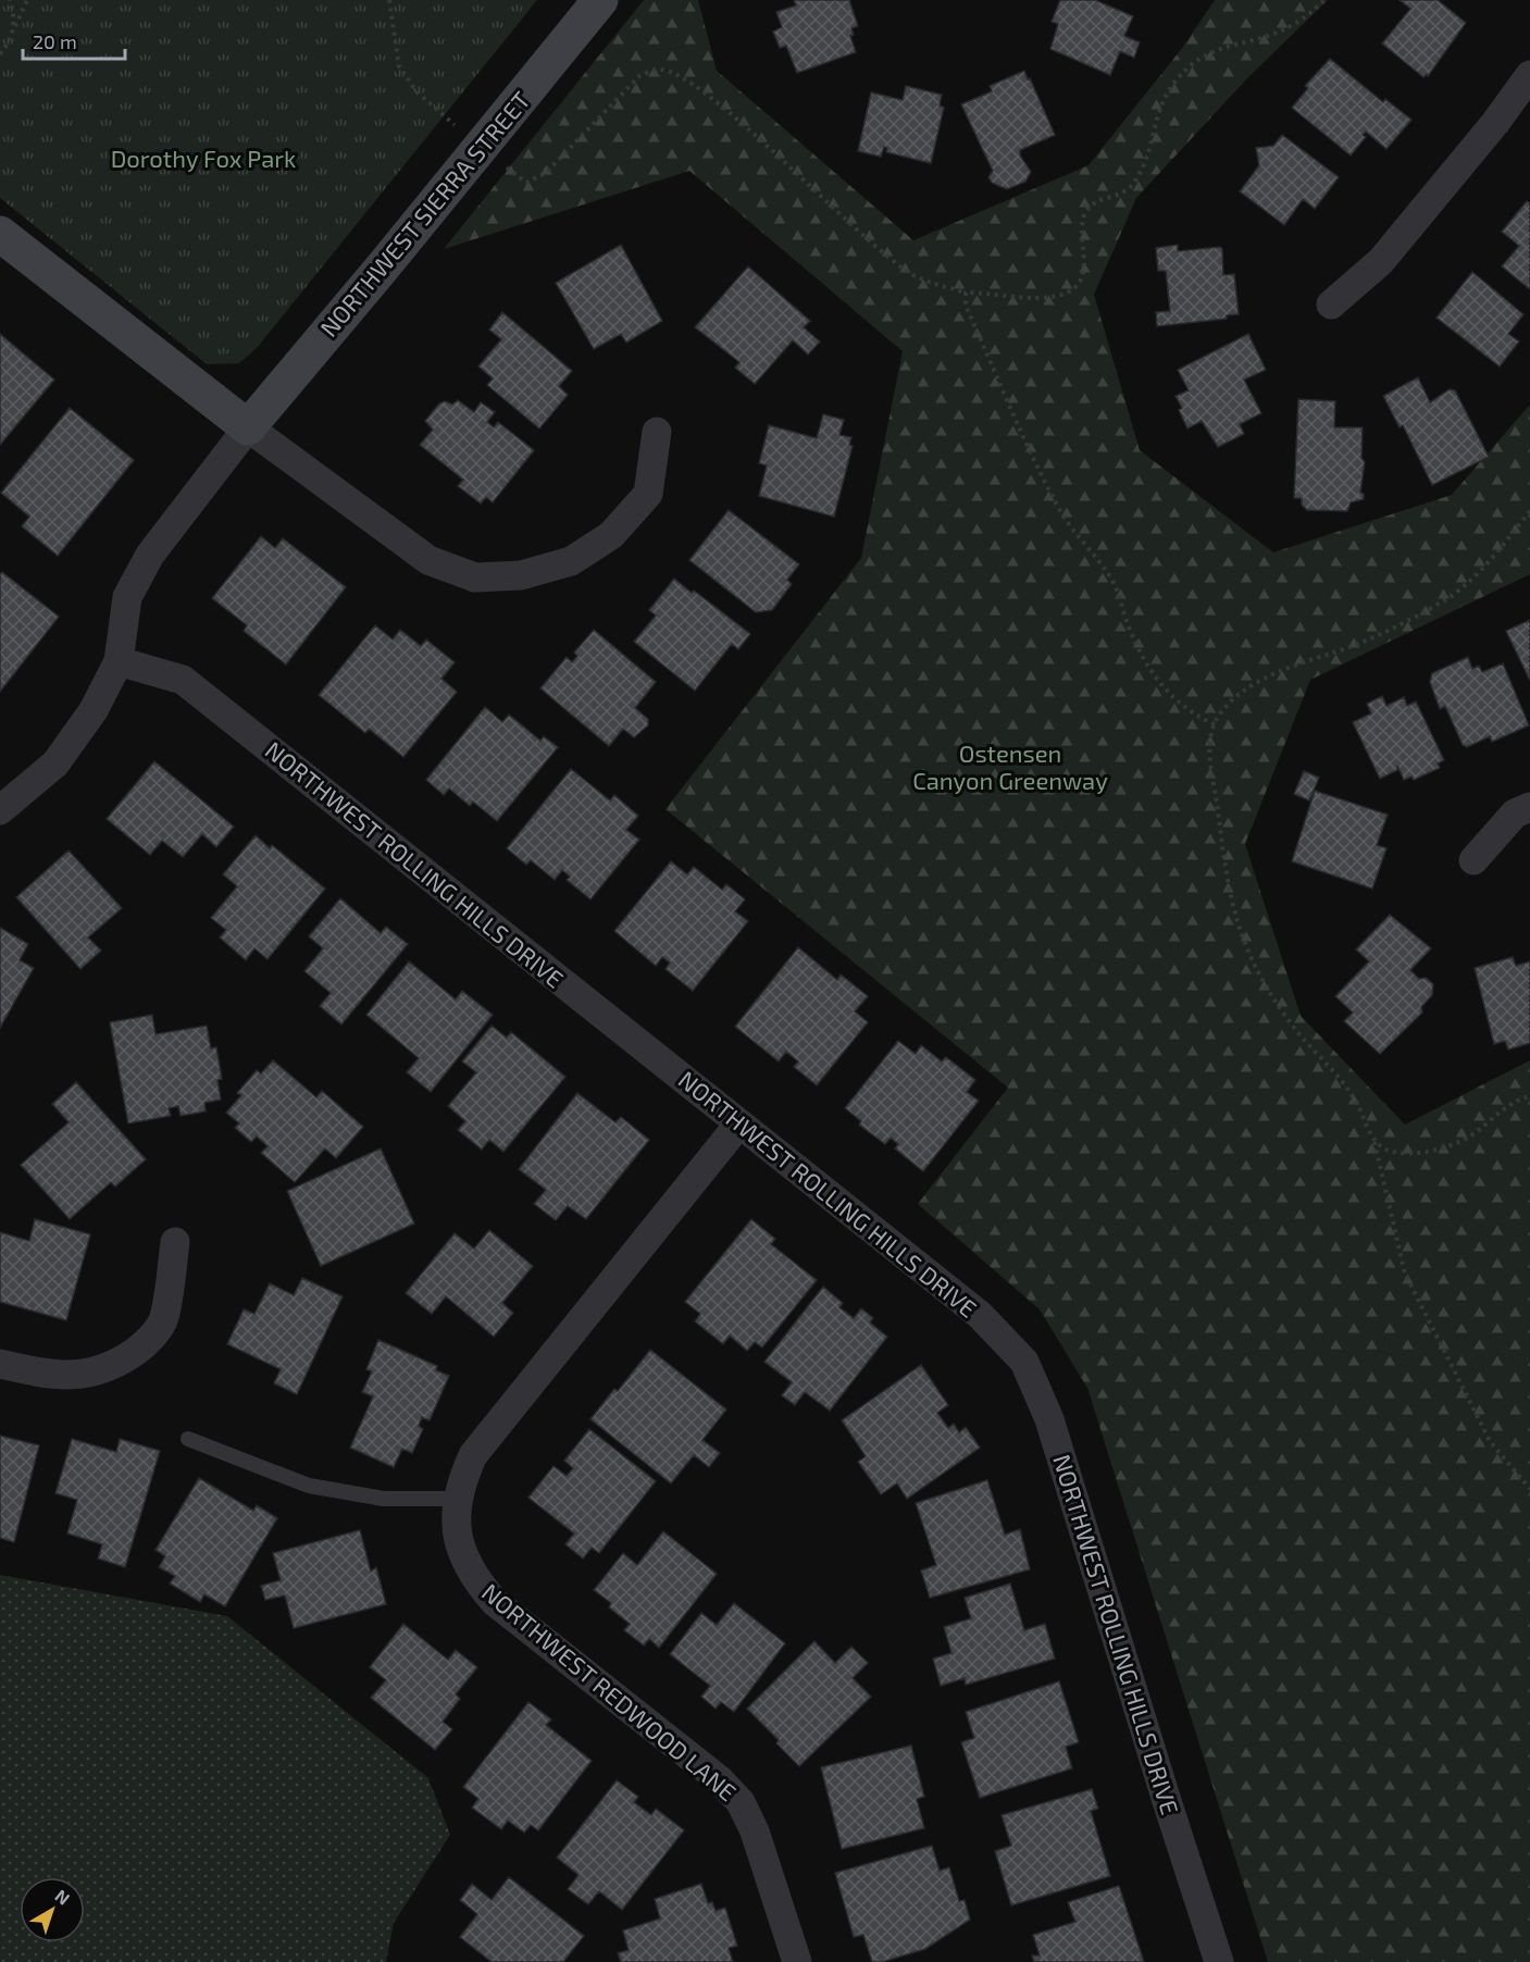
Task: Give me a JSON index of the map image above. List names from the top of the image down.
{
  "streets": {
    "street": ["NORTHWEST SIERRA STREET", "NORTHWEST ROLLING HILLS DRIVE", "NORTHWEST REDWOOD LANE"]
  },
  "crossings": [
    ["NORTHWEST ROLLING HILLS DRIVE", "NORTHWEST REDWOOD LANE"]
  ],
  "parks": ["Dorothy Fox Park", "Ostensen Canyon Greenway"],
  "scale_bar": "20 m",
  "north": "top right"
}
